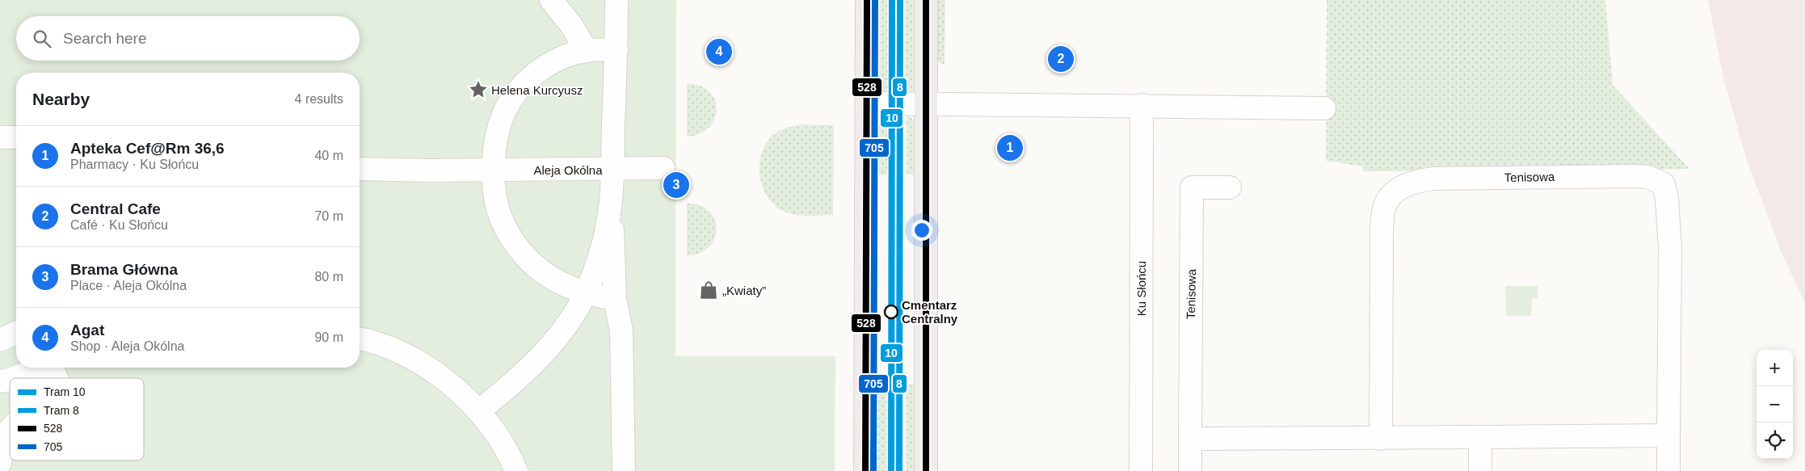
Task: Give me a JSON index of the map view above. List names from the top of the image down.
{
  "streets": {
    "street": ["Aleja Okólna", "Tenisowa", "Ku Słońcu"]
  },
  "places": {
    "place": ["Helena Kurcyusz"],
    "shop": ["„Kwiaty”"],
    "other": ["Cmentarz Centralny"]
  },
  "lines": [
    "tram line 10",
    "tram line 8",
    "transit line 528",
    "transit line 705"
  ],
  "legend": [
    "Tram 10",
    "Tram 8",
    "528",
    "705"
  ],
  "page": {
    "search": "Search here",
    "pins": [
      "4",
      "2",
      "1",
      "3"
    ],
    "heading": ["Nearby", "4 results"],
    "list": [
      {
        "mark": "1",
        "name": "Apteka Cef@Rm 36,6",
        "note": "Pharmacy · Ku Słońcu",
        "value": "40 m"
      },
      {
        "mark": "2",
        "name": "Central Cafe",
        "note": "Café · Ku Słońcu",
        "value": "70 m"
      },
      {
        "mark": "3",
        "name": "Brama Główna",
        "note": "Place · Aleja Okólna",
        "value": "80 m"
      },
      {
        "mark": "4",
        "name": "Agat",
        "note": "Shop · Aleja Okólna",
        "value": "90 m"
      }
    ],
    "map_buttons": ["+", "−"]
  }
}
